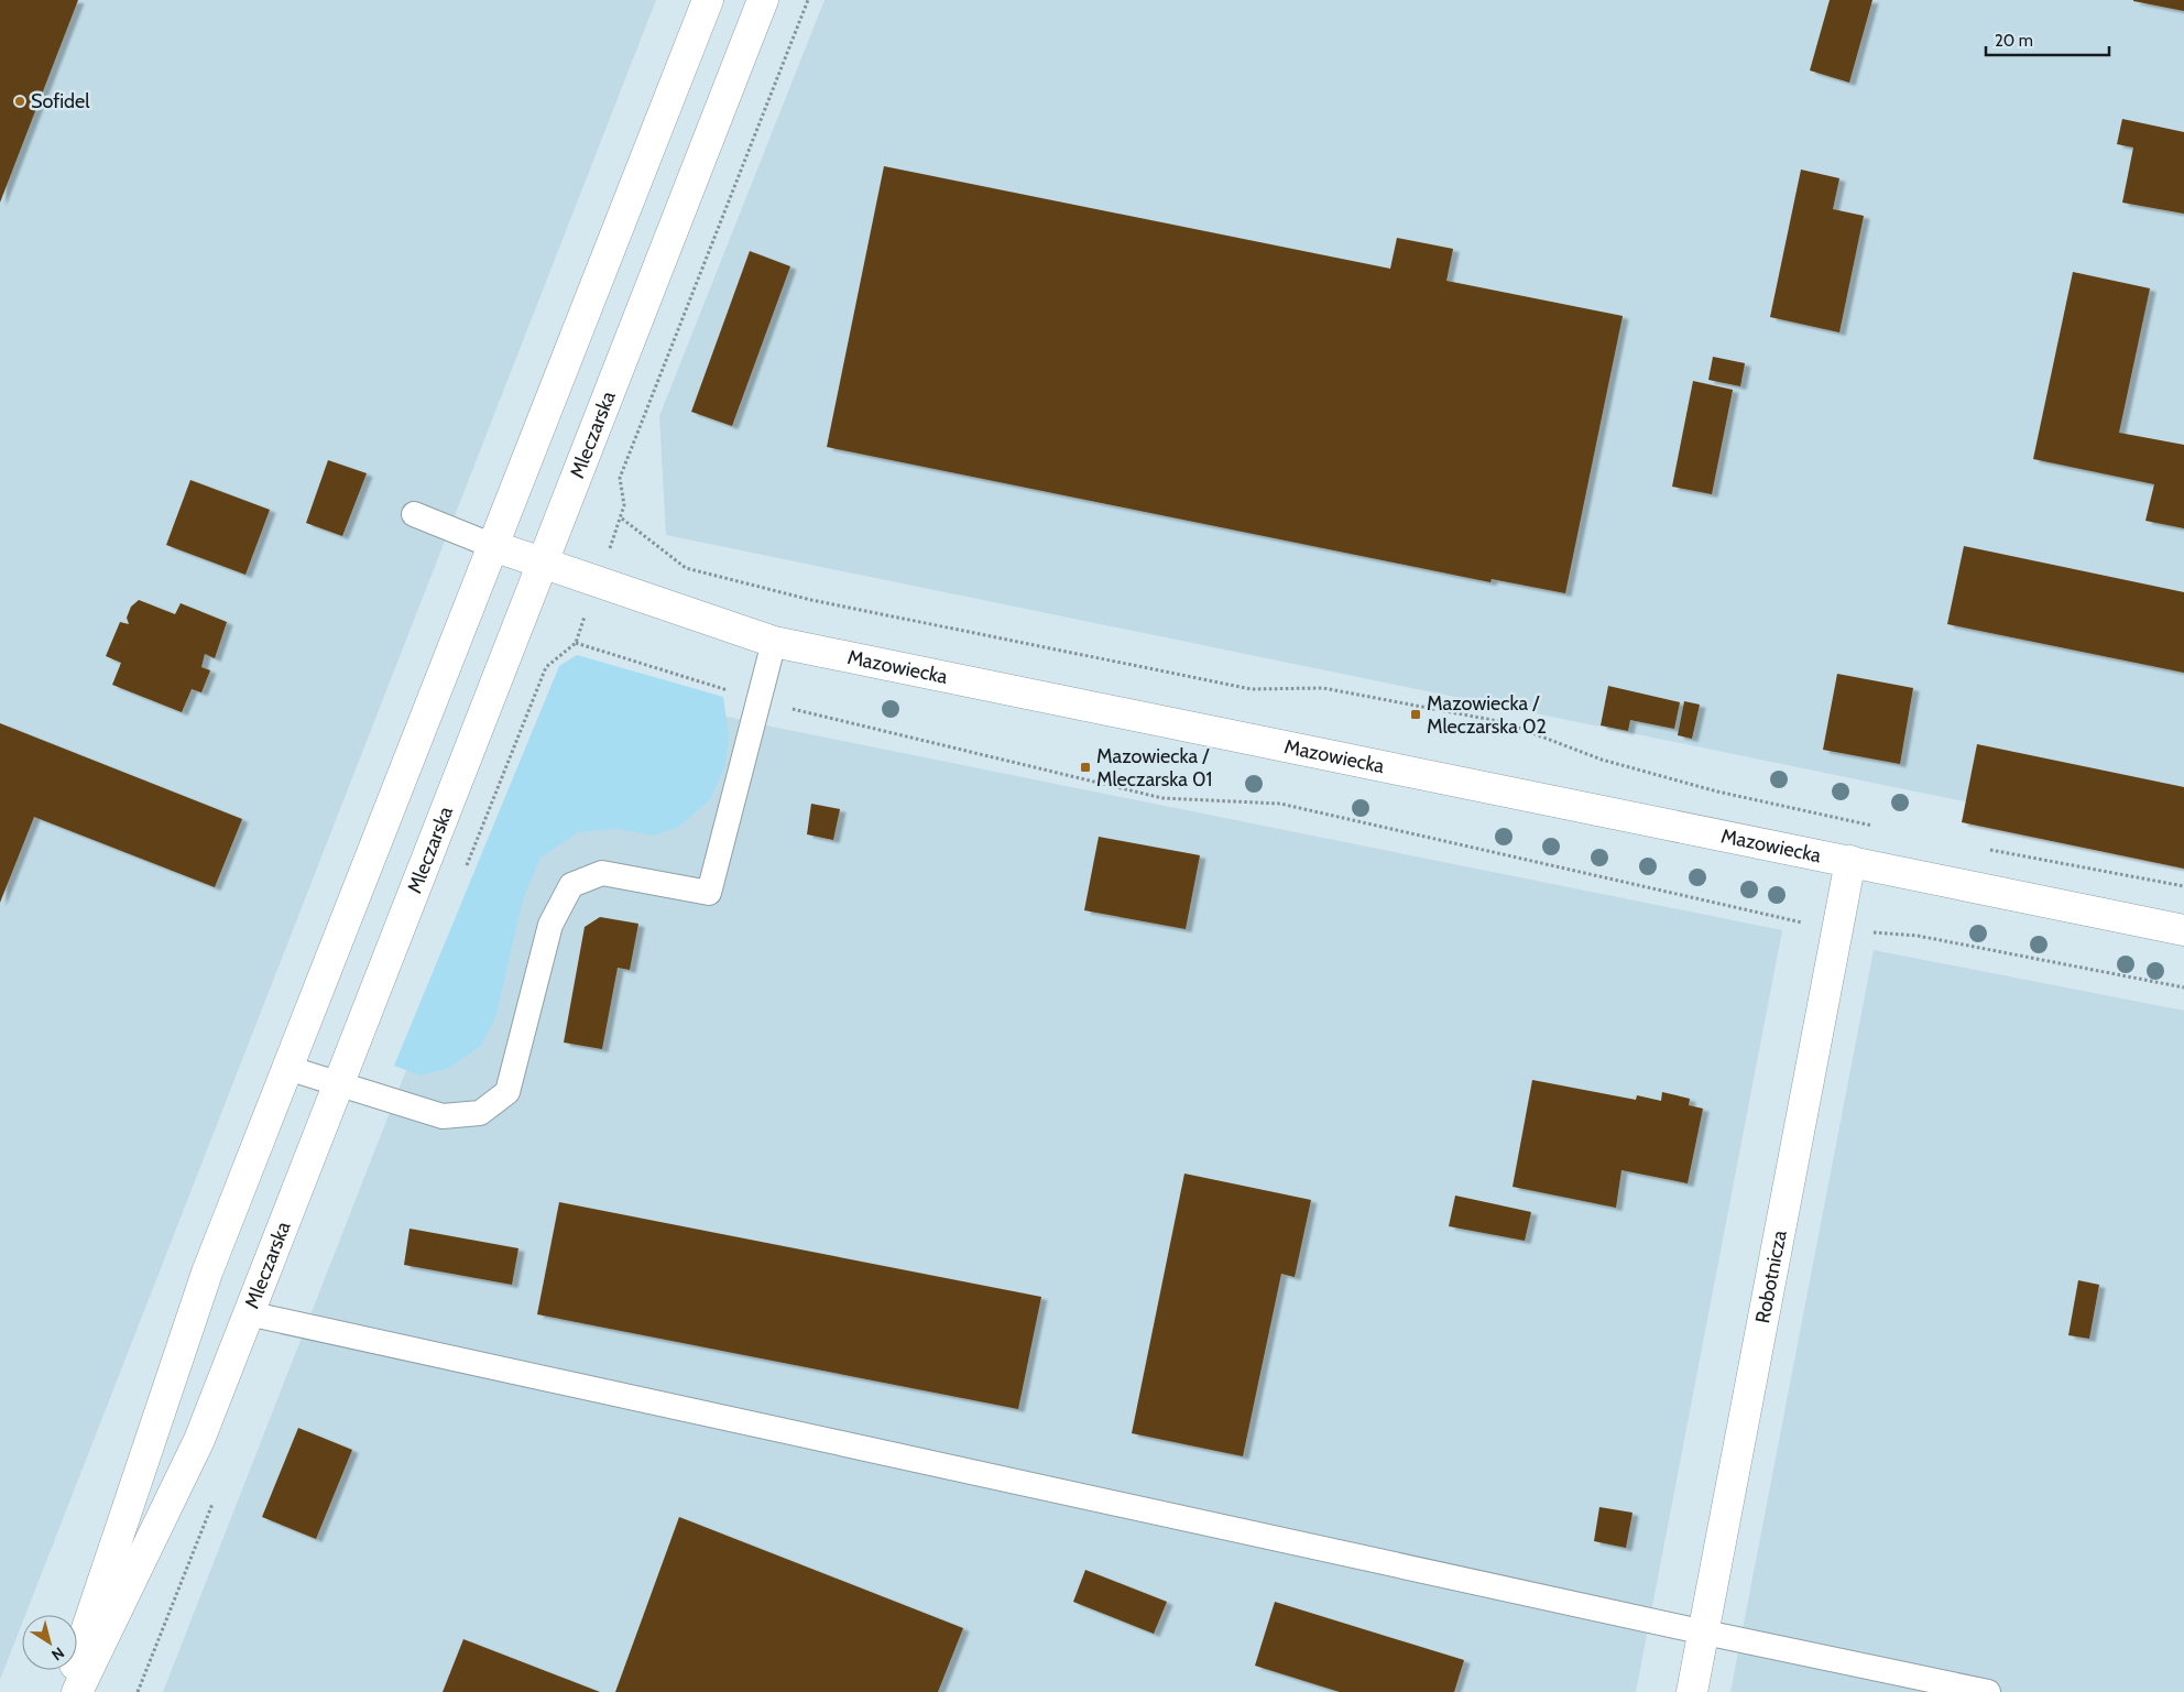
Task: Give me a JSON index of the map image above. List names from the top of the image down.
{
  "streets": {
    "main road": ["Mleczarska", "Mazowiecka", "Robotnicza"]
  },
  "crossings": [
    ["Mleczarska", "Mazowiecka"],
    ["Mazowiecka", "Robotnicza"]
  ],
  "places": {
    "other": ["Sofidel"],
    "transit": ["Mazowiecka / Mleczarska 02", "Mazowiecka / Mleczarska 01"]
  },
  "scale_bar": "20 m",
  "north": "bottom right"
}
